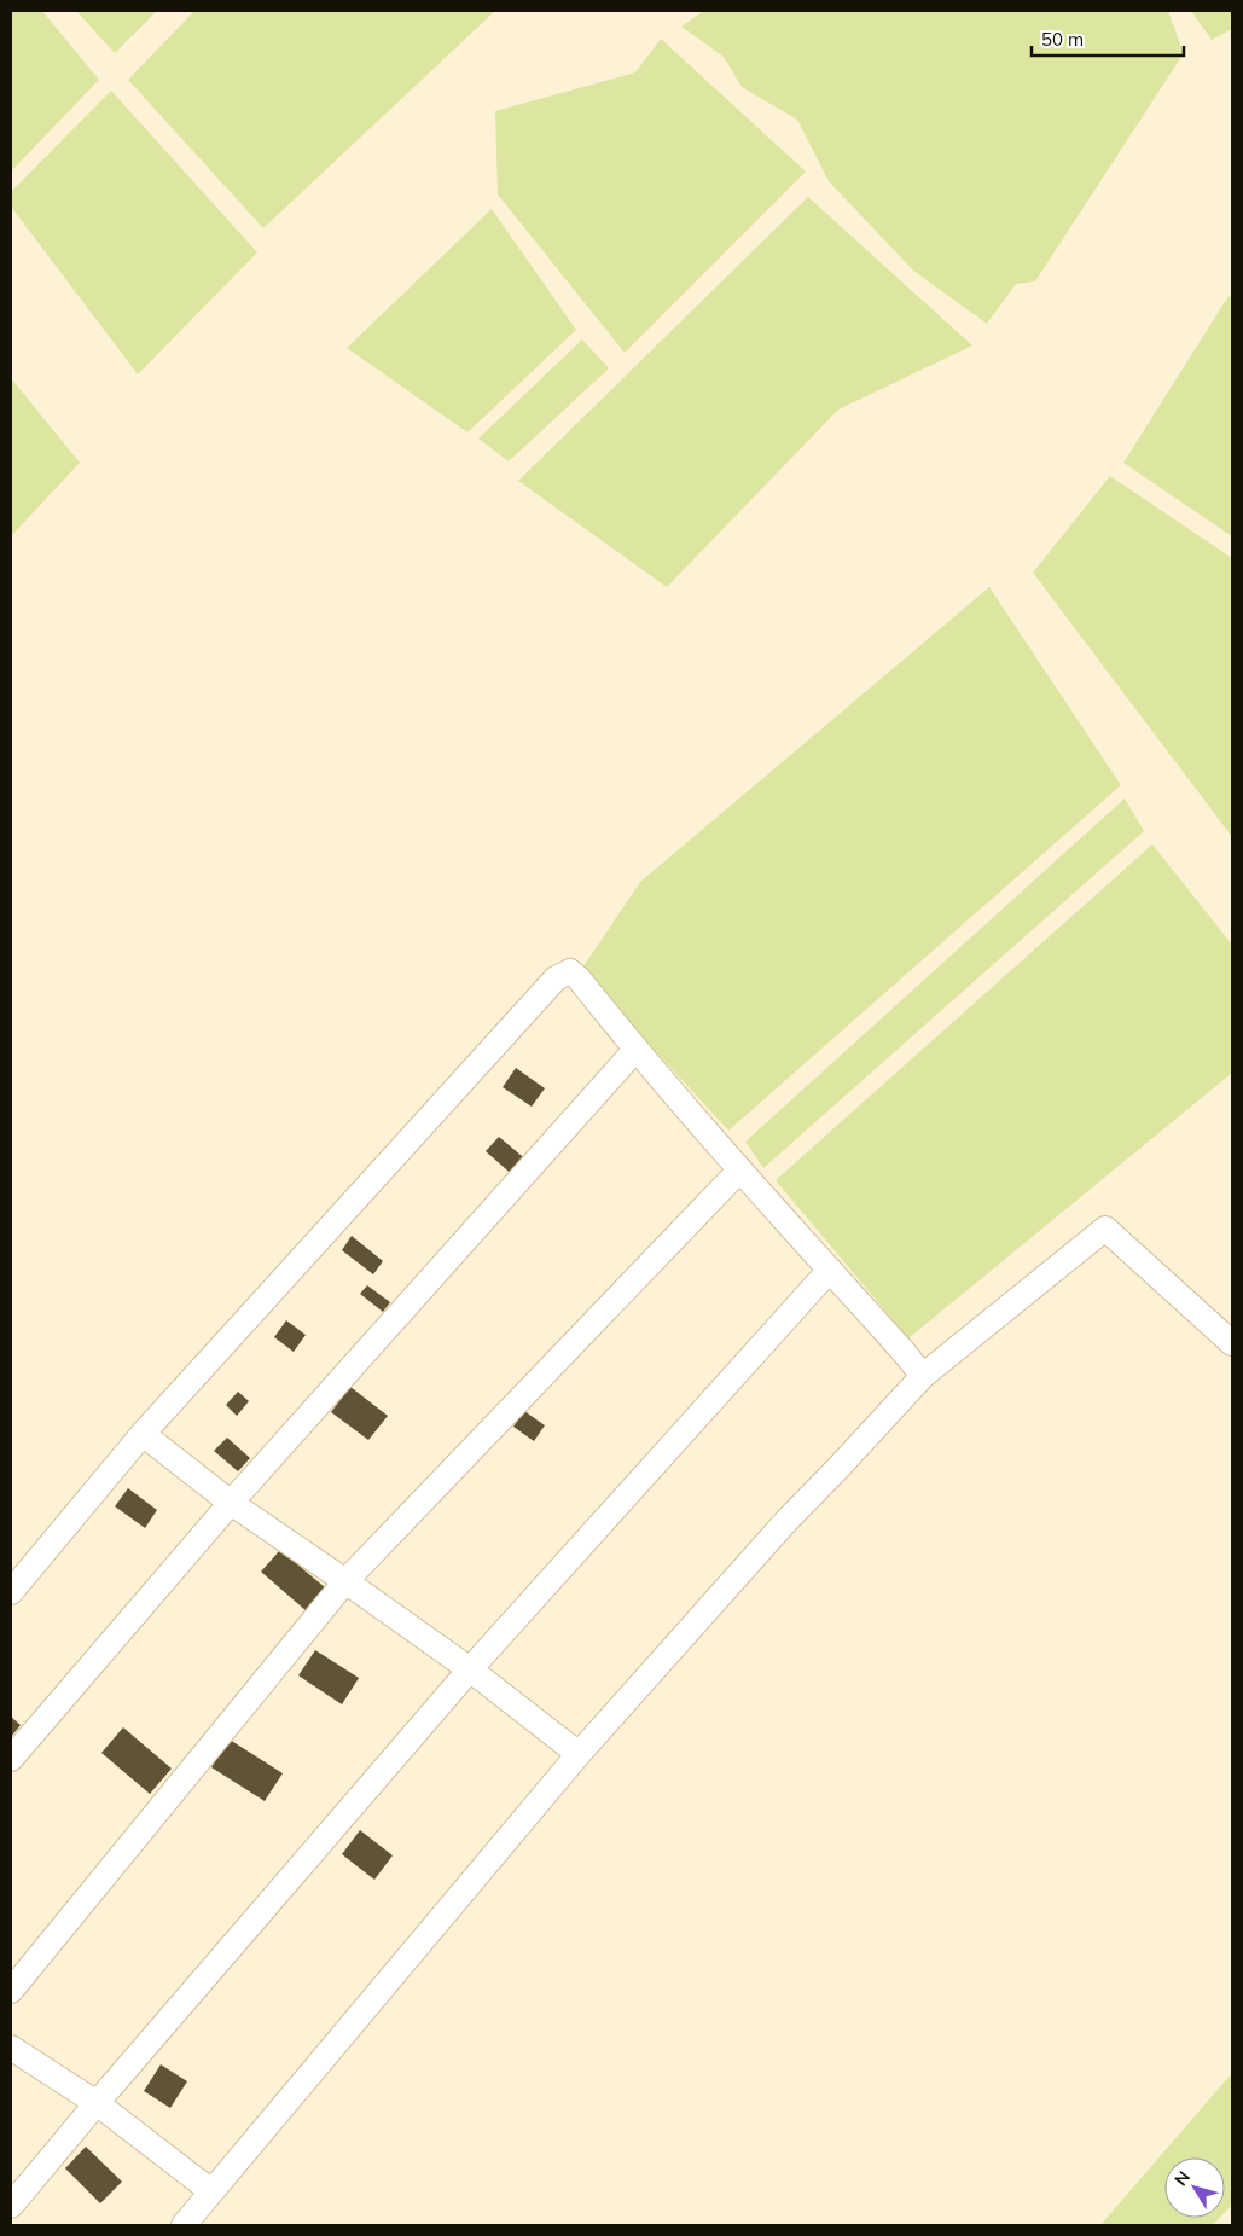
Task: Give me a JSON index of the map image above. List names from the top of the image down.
{
  "scale_bar": "50 m",
  "north": "top left"
}
